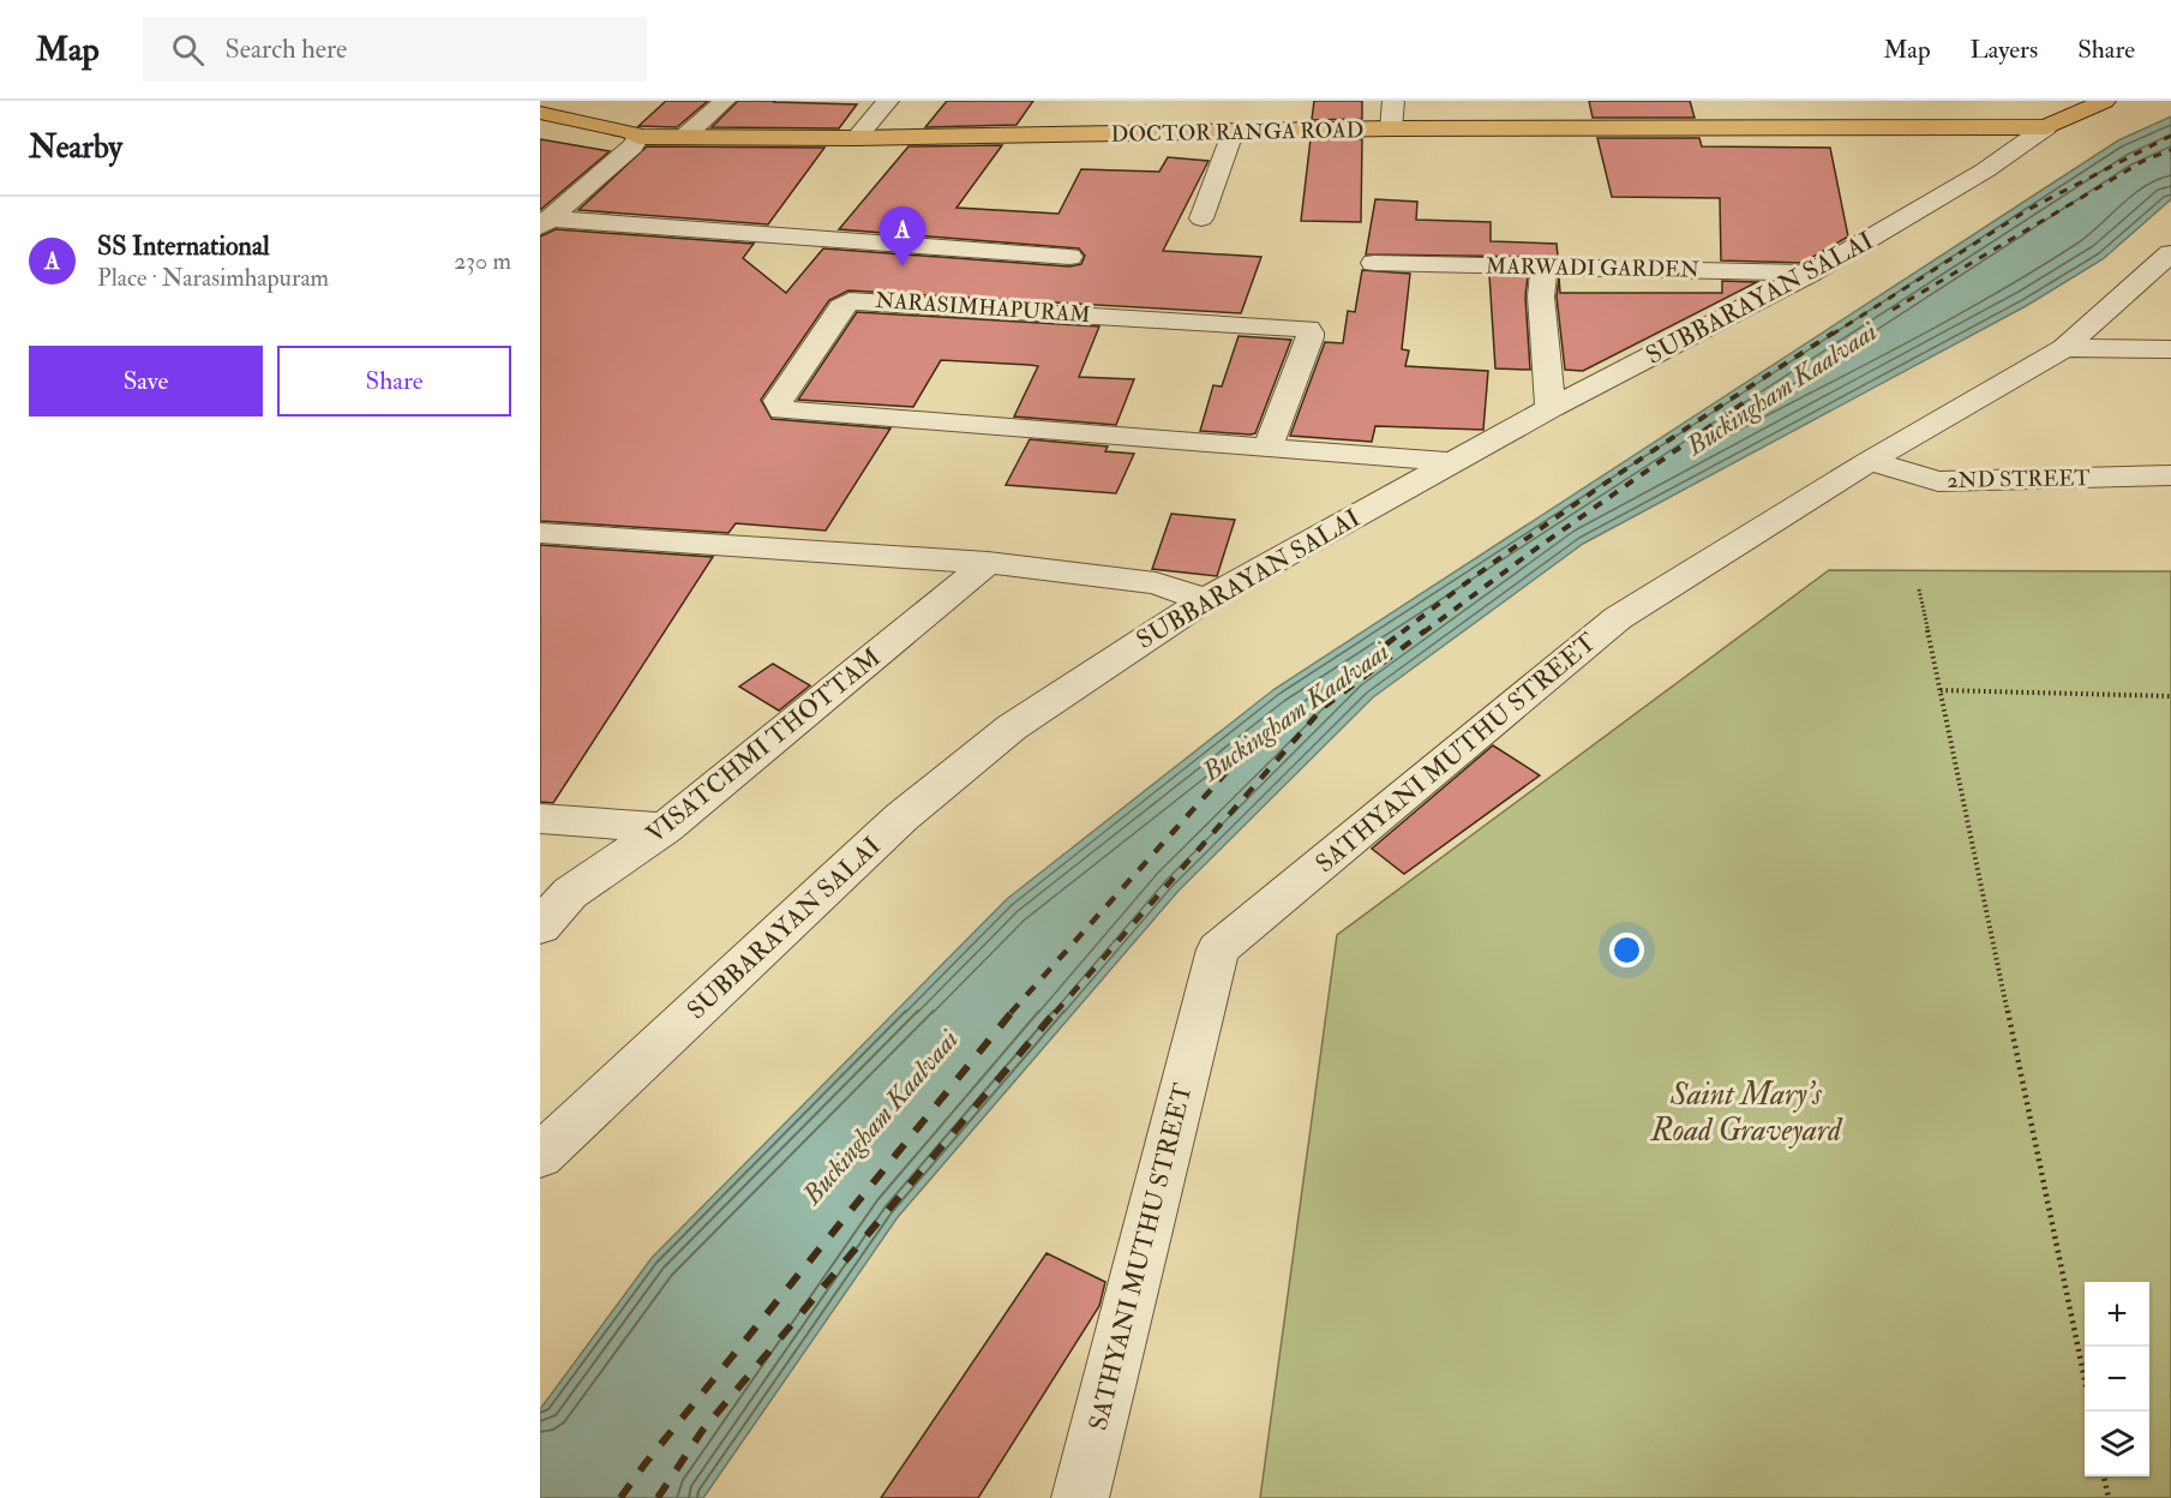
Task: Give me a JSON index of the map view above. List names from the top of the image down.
{
  "streets": {
    "main road": ["DOCTOR RANGA ROAD"],
    "street": [
      "MARWADI GARDEN",
      "SUBBARAYAN SALAI",
      "NARASIMHAPURAM",
      "2ND STREET",
      "VISATCHMI THOTTAM",
      "SATHYANI MUTHU STREET"
    ]
  },
  "crossings": [
    ["DOCTOR RANGA ROAD", "SUBBARAYAN SALAI"],
    ["MARWADI GARDEN", "SUBBARAYAN SALAI"],
    ["SUBBARAYAN SALAI", "NARASIMHAPURAM"],
    ["2ND STREET", "SATHYANI MUTHU STREET"]
  ],
  "water": ["Buckingham Kaalvaai"],
  "parks": ["Saint Mary's Road Graveyard"],
  "page": {
    "header": "Map",
    "search": "Search here",
    "nav": ["Map", "Layers", "Share"],
    "heading": "Nearby",
    "list": [
      {
        "mark": "A",
        "name": "SS International",
        "note": "Place · Narasimhapuram",
        "value": "230 m"
      }
    ],
    "pins": "A",
    "buttons": ["Save", "Share"],
    "map_buttons": ["+", "−"]
  }
}
